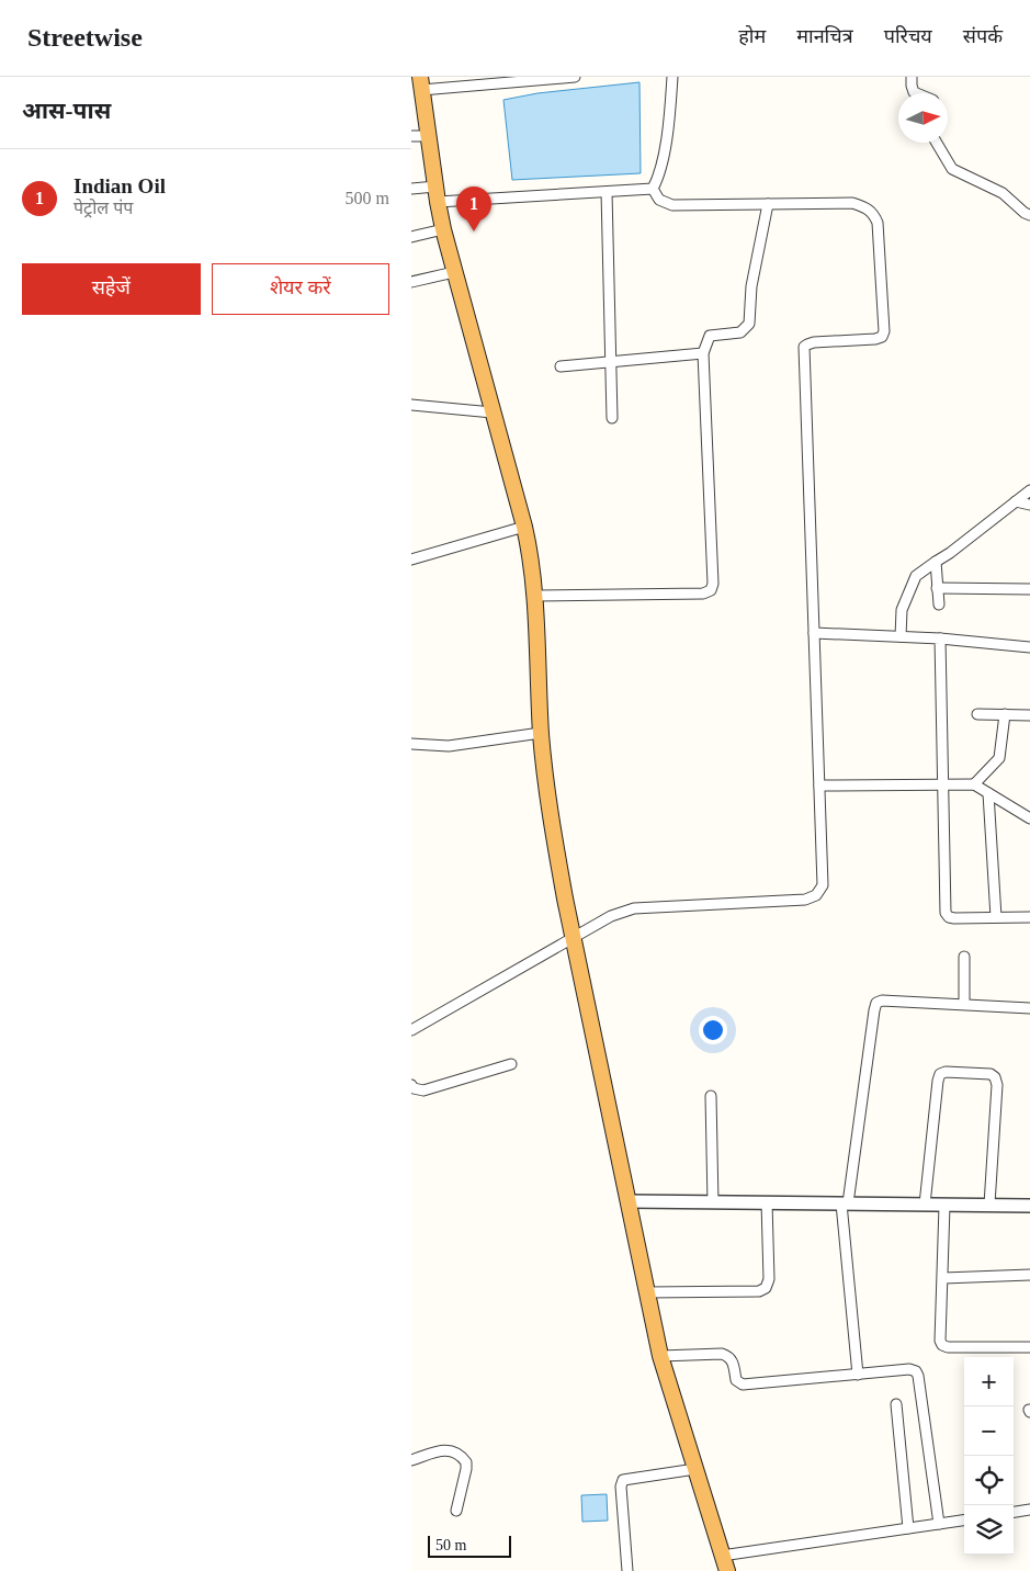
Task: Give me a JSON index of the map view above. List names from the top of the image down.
{
  "scale_bar": "50 m",
  "north": "right",
  "page": {
    "header": "Streetwise",
    "nav": [
      "होम",
      "मानचित्र",
      "परिचय",
      "संपर्क"
    ],
    "heading": "आस-पास",
    "list": [
      {
        "mark": "1",
        "name": "Indian Oil",
        "note": "पेट्रोल पंप",
        "value": "500 m"
      }
    ],
    "pins": "1",
    "buttons": ["सहेजें", "शेयर करें"],
    "map_buttons": ["+", "−"],
    "scale": "50 m"
  }
}
